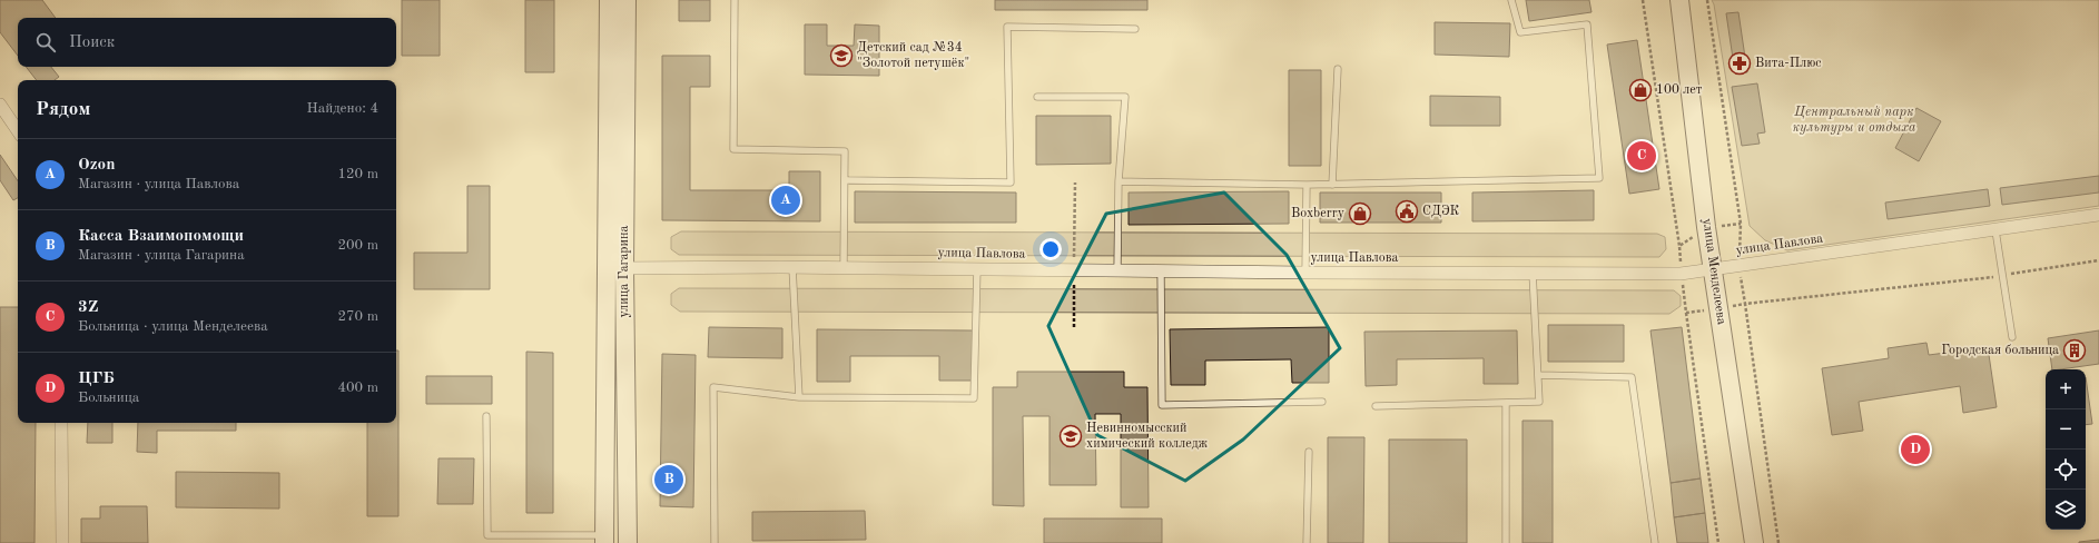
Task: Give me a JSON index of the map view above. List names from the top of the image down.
{
  "streets": {
    "main road": ["улица Гагарина", "улица Менделеева"],
    "street": ["улица Павлова"]
  },
  "crossings": [
    ["улица Павлова", "улица Гагарина"],
    ["улица Павлова", "улица Менделеева"]
  ],
  "parks": ["Центральный парк культуры и отдыха"],
  "places": {
    "school or university": ["Детский сад №34 \"Золотой петушёк\"", "Невинномысский химический колледж"],
    "pharmacy": ["Вита-Плюс"],
    "shop": ["100 лет", "Boxberry"],
    "public building": ["СДЭК"],
    "building": ["Городская больница"]
  },
  "page": {
    "search": "Поиск",
    "heading": ["Рядом", "Найдено: 4"],
    "list": [
      {
        "mark": "A",
        "name": "Ozon",
        "note": "Магазин · улица Павлова",
        "value": "120 m"
      },
      {
        "mark": "B",
        "name": "Касса Взаимопомощи",
        "note": "Магазин · улица Гагарина",
        "value": "200 m"
      },
      {
        "mark": "C",
        "name": "3Z",
        "note": "Больница · улица Менделеева",
        "value": "270 m"
      },
      {
        "mark": "D",
        "name": "ЦГБ",
        "note": "Больница",
        "value": "400 m"
      }
    ],
    "pins": [
      "C",
      "A",
      "D",
      "B"
    ],
    "map_buttons": ["+", "−"]
  }
}
